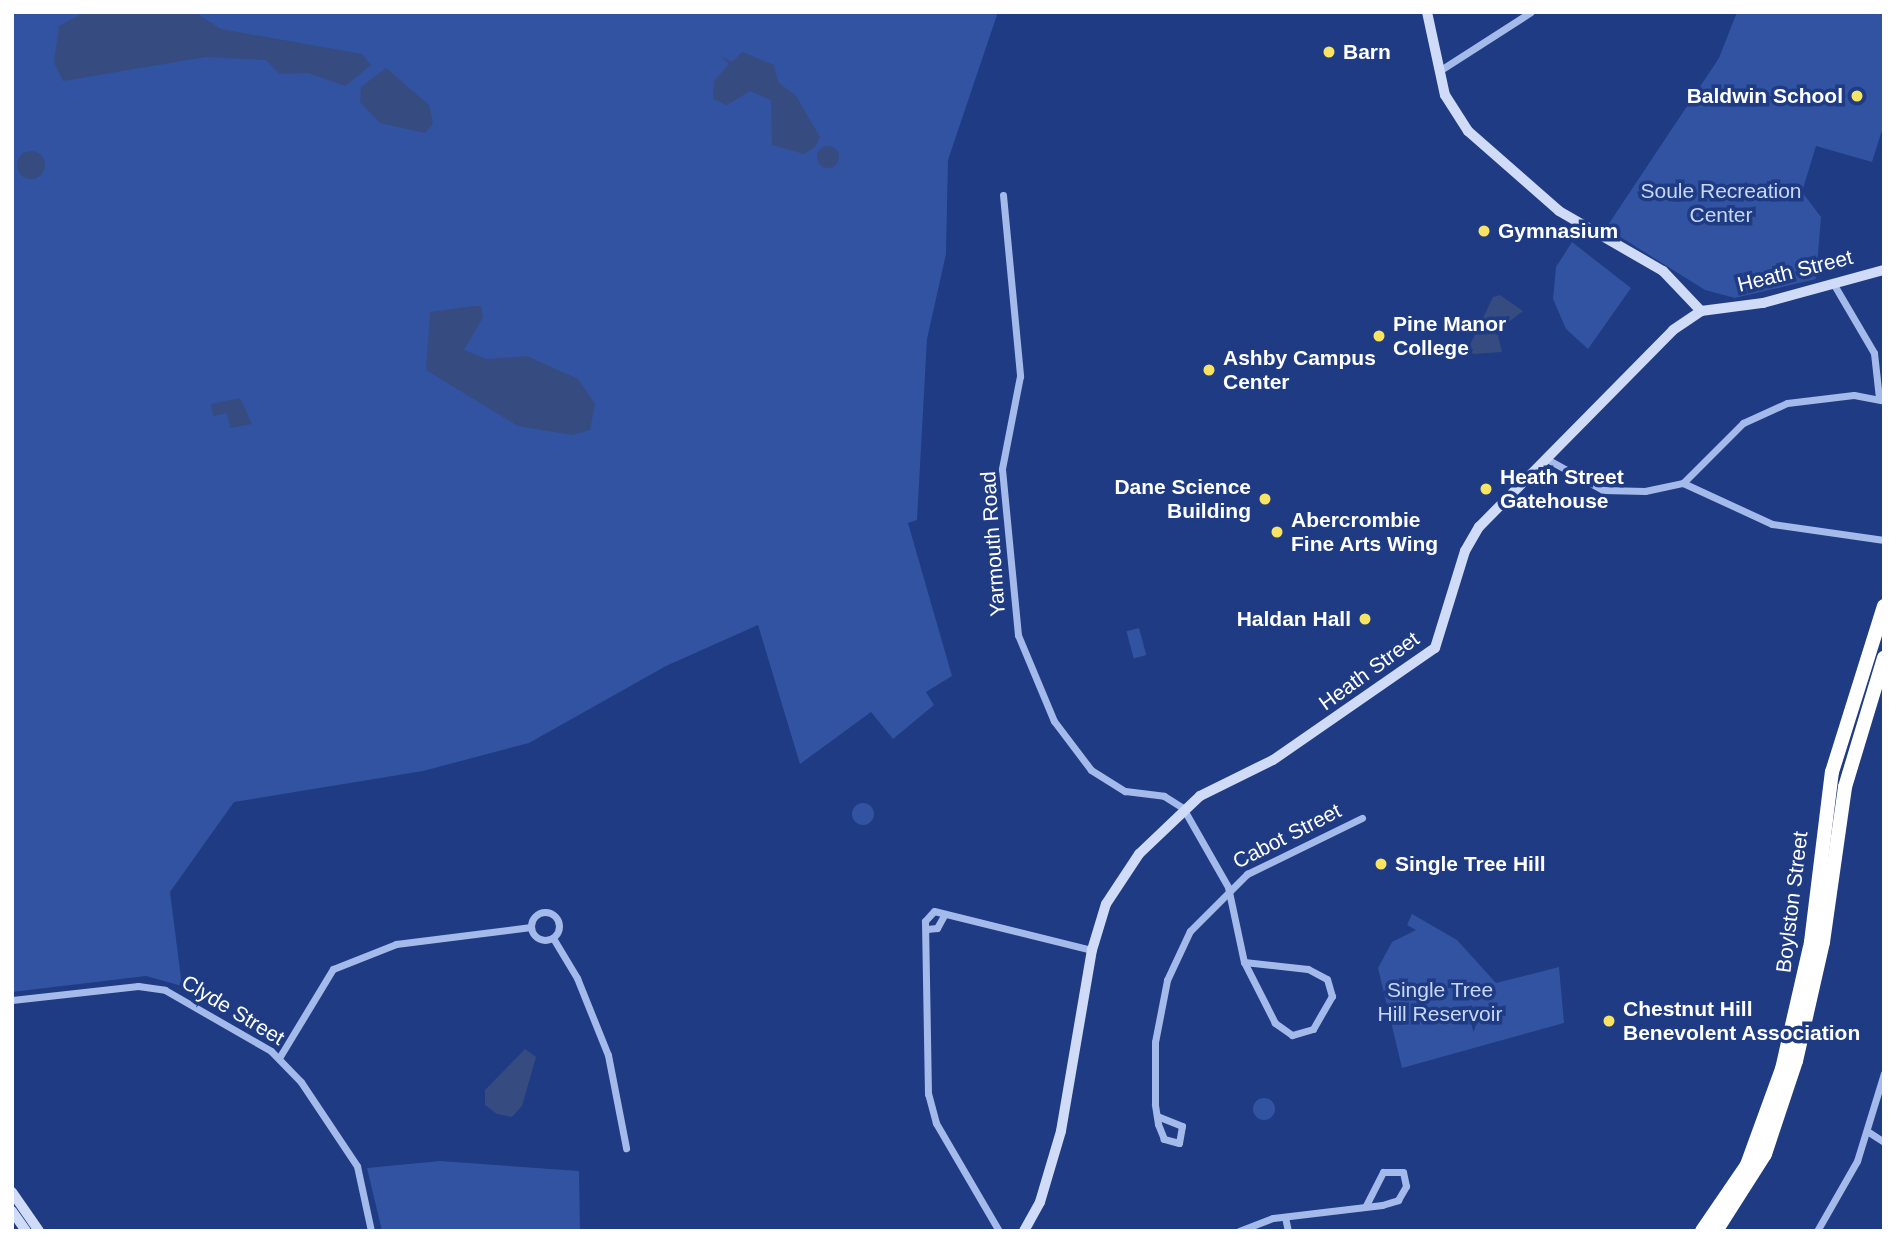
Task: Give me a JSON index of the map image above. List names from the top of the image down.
{
  "streets": {
    "highway": ["Boylston Street"],
    "street": [
      "Heath Street",
      "Yarmouth Road",
      "Cabot Street",
      "Clyde Street"
    ]
  },
  "crossings": [
    ["Heath Street", "Yarmouth Road"]
  ],
  "parks": ["Soule Recreation Center", "Single Tree Hill Reservoir"],
  "places": [
    "Barn",
    "Baldwin School",
    "Gymnasium",
    "Pine Manor College",
    "Ashby Campus Center",
    "Heath Street Gatehouse",
    "Dane Science Building",
    "Abercrombie Fine Arts Wing",
    "Haldan Hall",
    "Single Tree Hill",
    "Chestnut Hill Benevolent Association"
  ]
}
